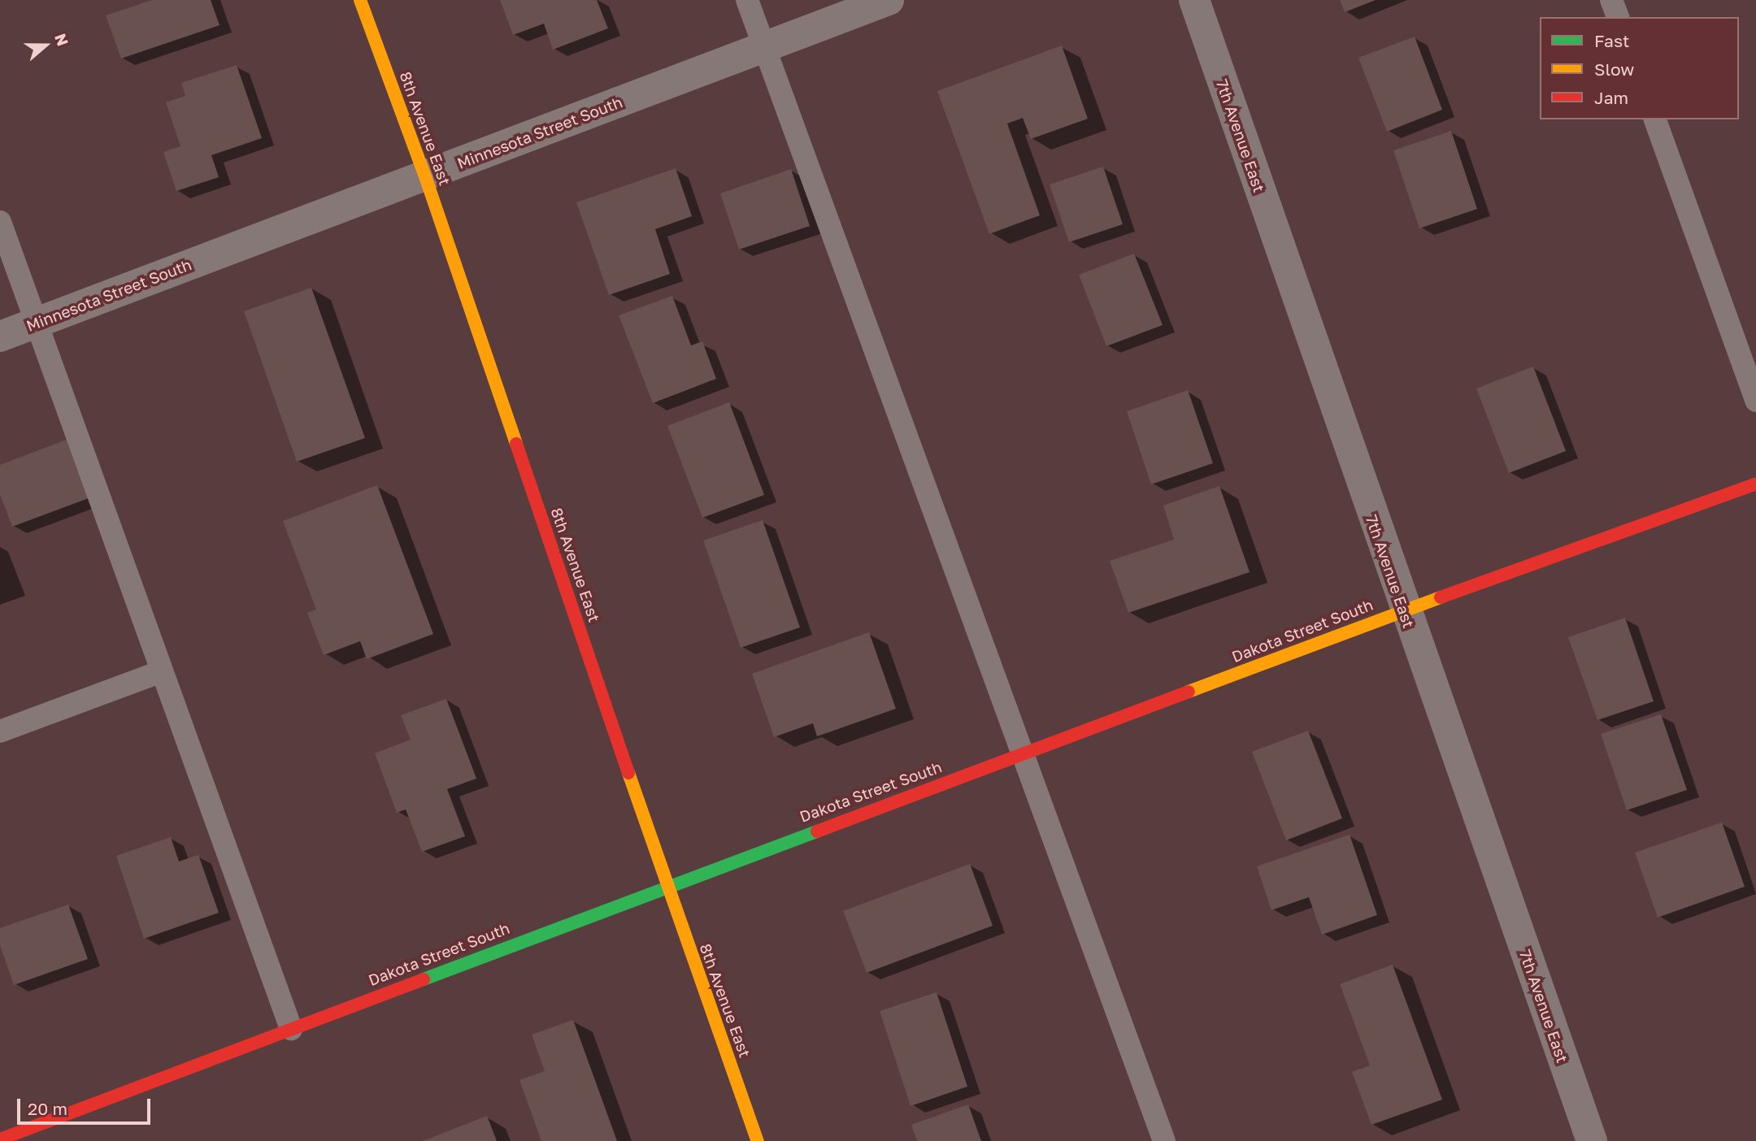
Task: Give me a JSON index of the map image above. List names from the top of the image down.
{
  "streets": {
    "street": [
      "8th Avenue East",
      "Minnesota Street South",
      "7th Avenue East",
      "Dakota Street South"
    ]
  },
  "crossings": [
    ["8th Avenue East", "Minnesota Street South"],
    ["8th Avenue East", "Dakota Street South"],
    ["7th Avenue East", "Dakota Street South"]
  ],
  "legend": ["Fast", "Slow", "Jam"],
  "scale_bar": "20 m",
  "north": "right"
}
